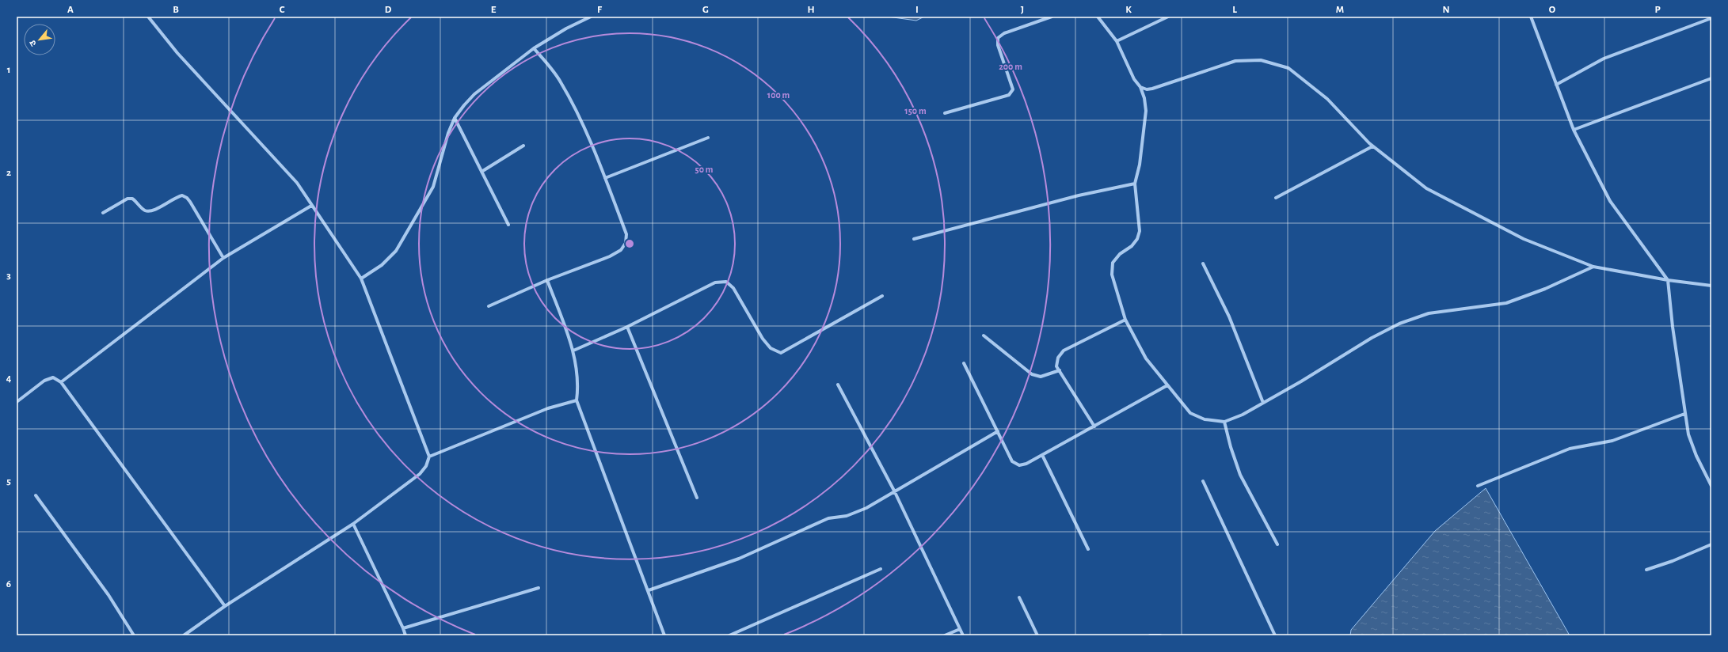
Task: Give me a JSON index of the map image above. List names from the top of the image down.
{
  "north": "bottom left",
  "grid": {
    "columns": [
      "A",
      "B",
      "C",
      "D",
      "E",
      "F",
      "G",
      "H",
      "I",
      "J",
      "K",
      "L",
      "M",
      "N",
      "O",
      "P"
    ],
    "rows": [
      "1",
      "2",
      "3",
      "4",
      "5",
      "6"
    ]
  },
  "rings": [
    "200 m",
    "100 m",
    "150 m",
    "50 m"
  ]
}
